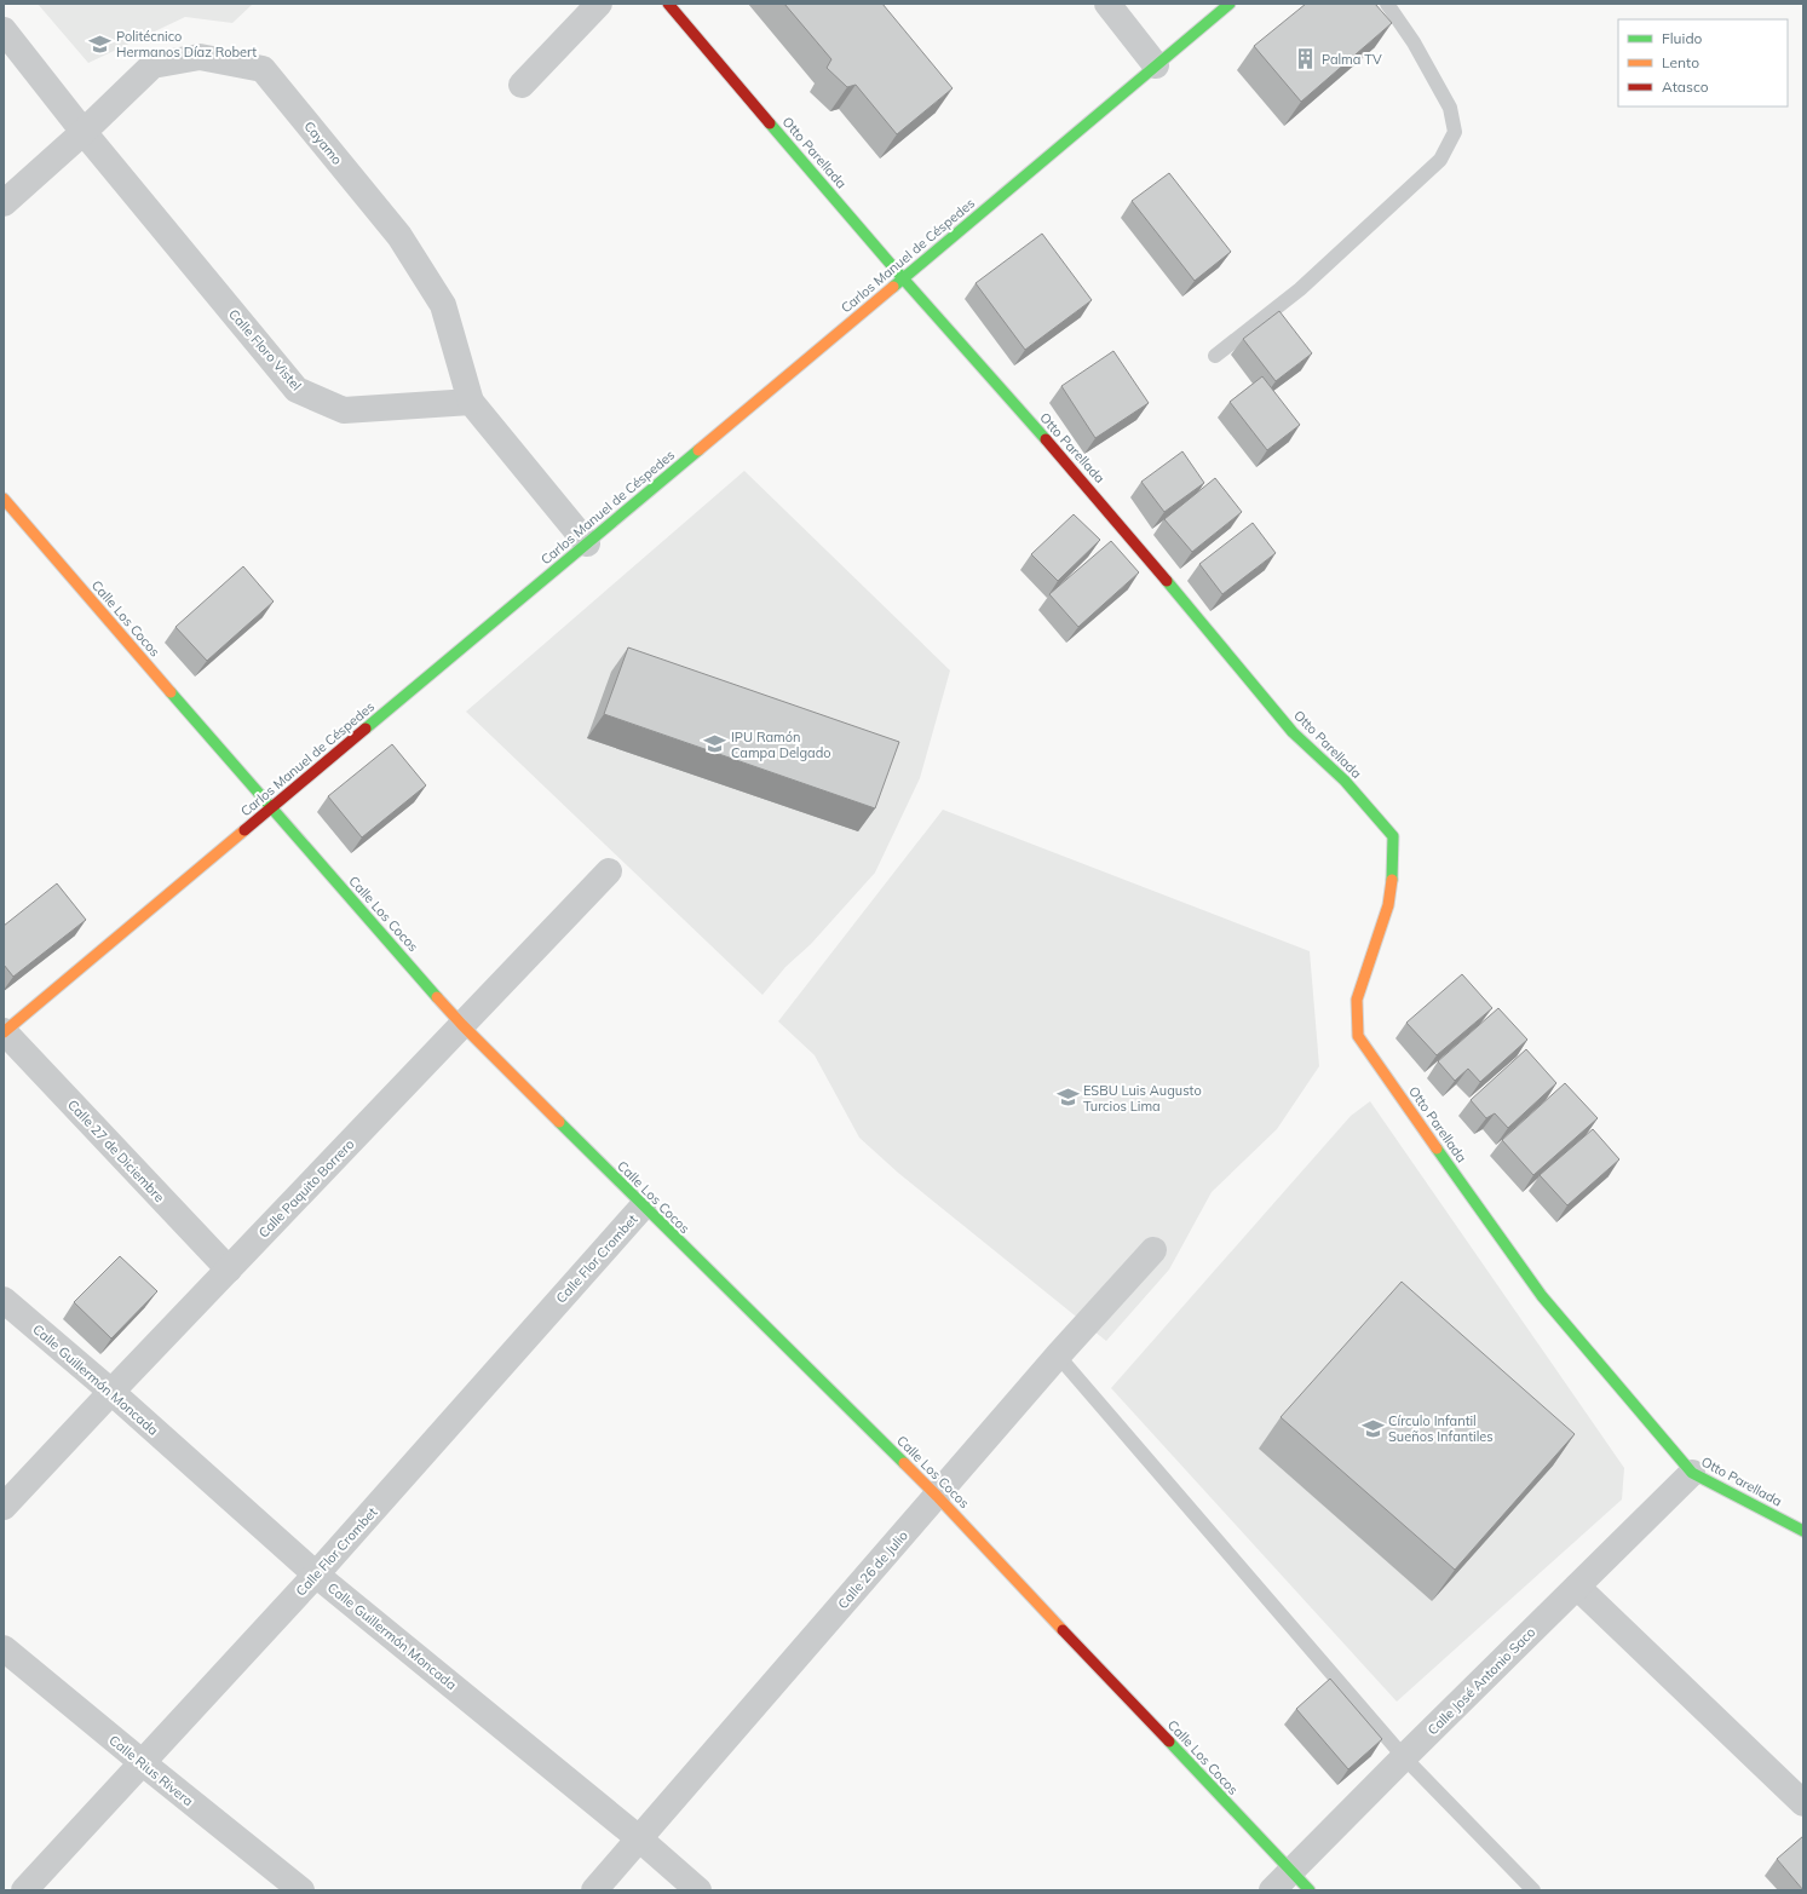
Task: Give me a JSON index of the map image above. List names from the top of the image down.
{
  "streets": {
    "street": [
      "Cayamo",
      "Otto Parellada",
      "Carlos Manuel de Céspedes",
      "Calle Floro Vistel",
      "Calle Los Cocos",
      "Calle 27 de Diciembre",
      "Calle Paquito Borrero",
      "Calle Flor Crombet",
      "Calle Guillermón Moncada",
      "Calle 26 de Julio",
      "Calle José Antonio Saco",
      "Calle Rius Rivera"
    ]
  },
  "crossings": [
    ["Cayamo", "Calle Floro Vistel"],
    ["Otto Parellada", "Carlos Manuel de Céspedes"],
    ["Otto Parellada", "Calle José Antonio Saco"],
    ["Carlos Manuel de Céspedes", "Calle Los Cocos"],
    ["Carlos Manuel de Céspedes", "Calle 27 de Diciembre"],
    ["Calle Los Cocos", "Calle Paquito Borrero"],
    ["Calle Los Cocos", "Calle Flor Crombet"],
    ["Calle Los Cocos", "Calle 26 de Julio"],
    ["Calle Los Cocos", "Calle José Antonio Saco"],
    ["Calle 27 de Diciembre", "Calle Paquito Borrero"],
    ["Calle Paquito Borrero", "Calle Guillermón Moncada"],
    ["Calle Flor Crombet", "Calle Guillermón Moncada"],
    ["Calle Flor Crombet", "Calle Rius Rivera"],
    ["Calle Guillermón Moncada", "Calle 26 de Julio"]
  ],
  "places": {
    "school or university": [
      "Politécnico Hermanos Díaz Robert",
      "IPU Ramón Campa Delgado",
      "ESBU Luis Augusto Turcios Lima",
      "Círculo Infantil Sueños Infantiles"
    ],
    "building": ["Palma TV"]
  },
  "legend": ["Fluido", "Lento", "Atasco"]
}
